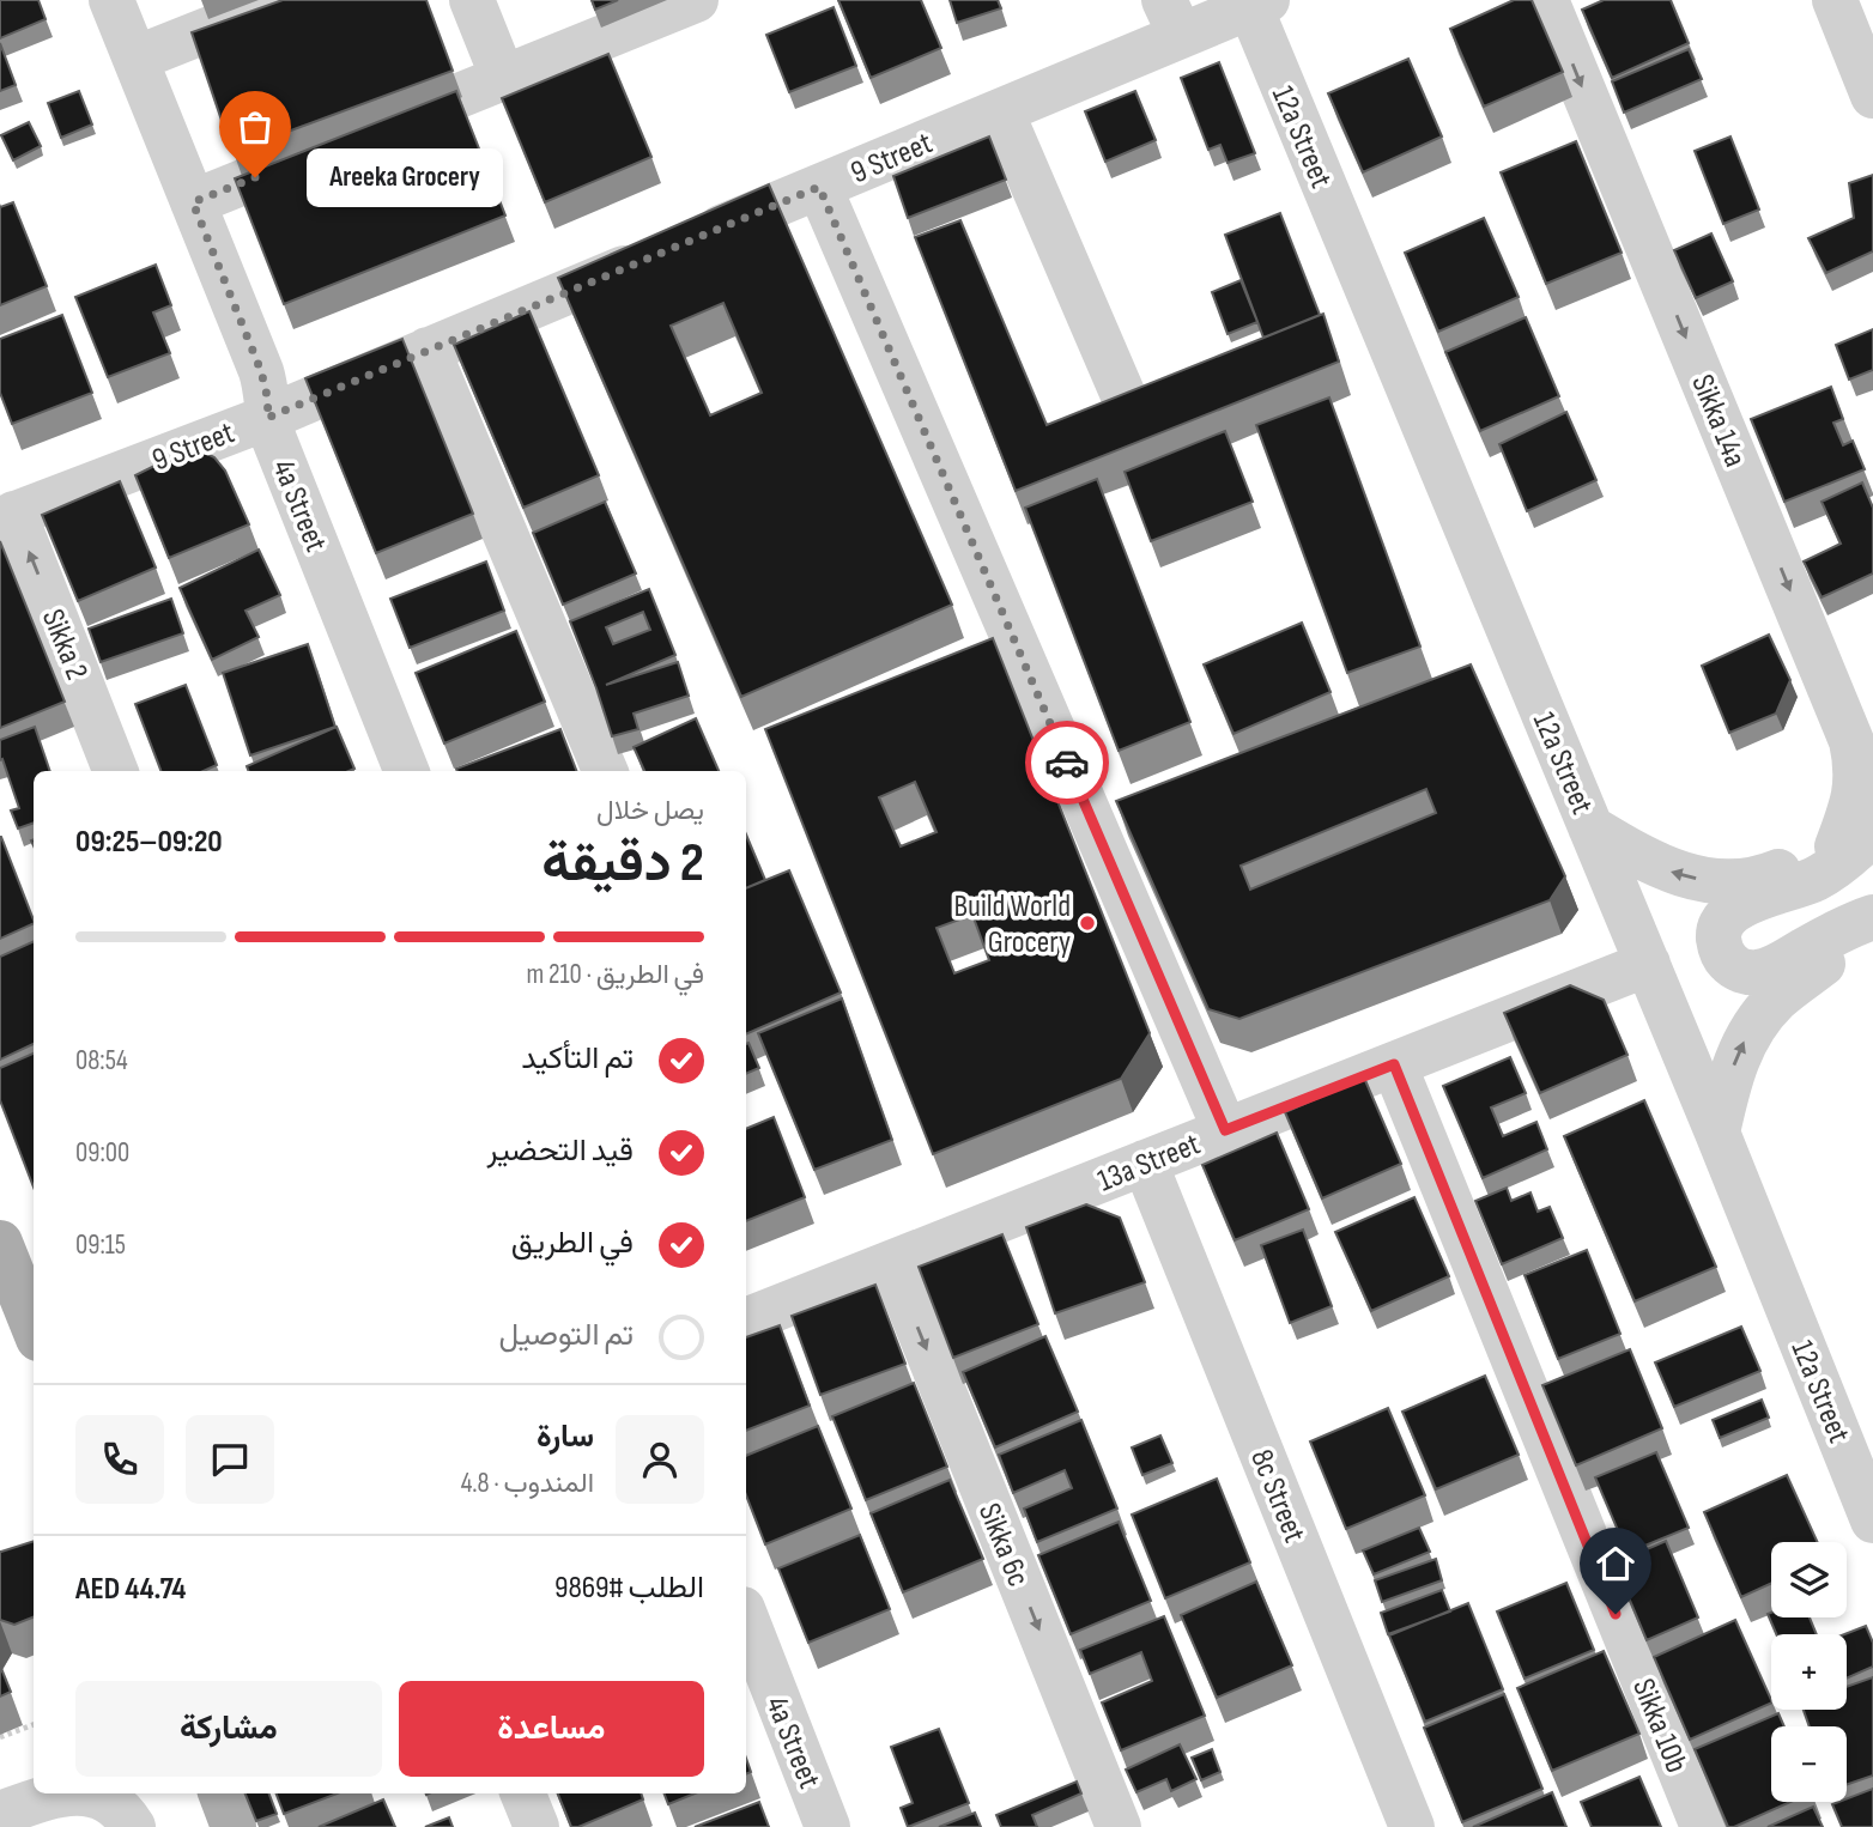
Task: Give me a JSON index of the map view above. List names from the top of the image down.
{
  "streets": {
    "street": [
      "12a Street",
      "9 Street",
      "Sikka 14a",
      "4a Street",
      "Sikka 2",
      "13a Street",
      "8c Street",
      "Sikka 6c",
      "Sikka 10b"
    ]
  },
  "crossings": [
    ["12a Street", "9 Street"],
    ["12a Street", "13a Street"],
    ["9 Street", "4a Street"],
    ["9 Street", "Sikka 2"],
    ["13a Street", "8c Street"],
    ["13a Street", "Sikka 6c"],
    ["13a Street", "Sikka 10b"]
  ],
  "one_way": ["Sikka 14a", "Sikka 2", "Sikka 6c"],
  "places": ["Areeka Grocery", "Build World Grocery"],
  "page": {
    "bubble": "Areeka Grocery",
    "heading": ["2 دقيقة", "يصل خلال", "09:20–09:25"],
    "panel": [
      "سارة",
      "المندوب · 4.8",
      "الطلب #9869",
      "AED 44.74"
    ],
    "bar": "في الطريق · 210 m",
    "list": [
      ["تم التأكيد", "08:54"],
      ["قيد التحضير", "09:00"],
      ["في الطريق", "09:15"],
      "تم التوصيل"
    ],
    "map_buttons": ["+", "−"],
    "buttons": ["مساعدة", "مشاركة"]
  }
}
